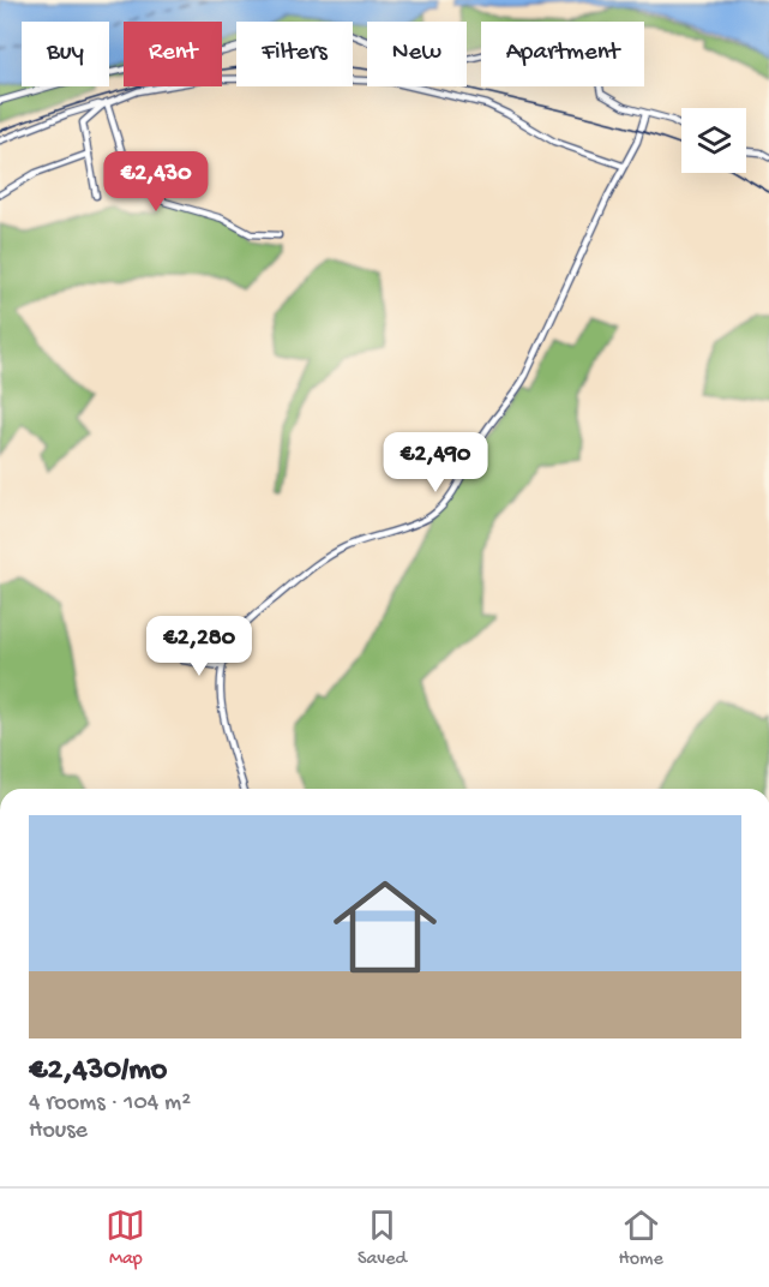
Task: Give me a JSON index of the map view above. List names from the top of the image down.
{
  "page": {
    "chip": [
      "Buy",
      "Rent",
      "Filters",
      "New",
      "Apartment"
    ],
    "price": ["€2,430", "€2,490", "€2,280"],
    "list": [
      {
        "name": "€2,430/mo",
        "note": "4 rooms · 104 m² · House"
      }
    ],
    "tabs": ["Map", "Saved", "Home"]
  }
}
